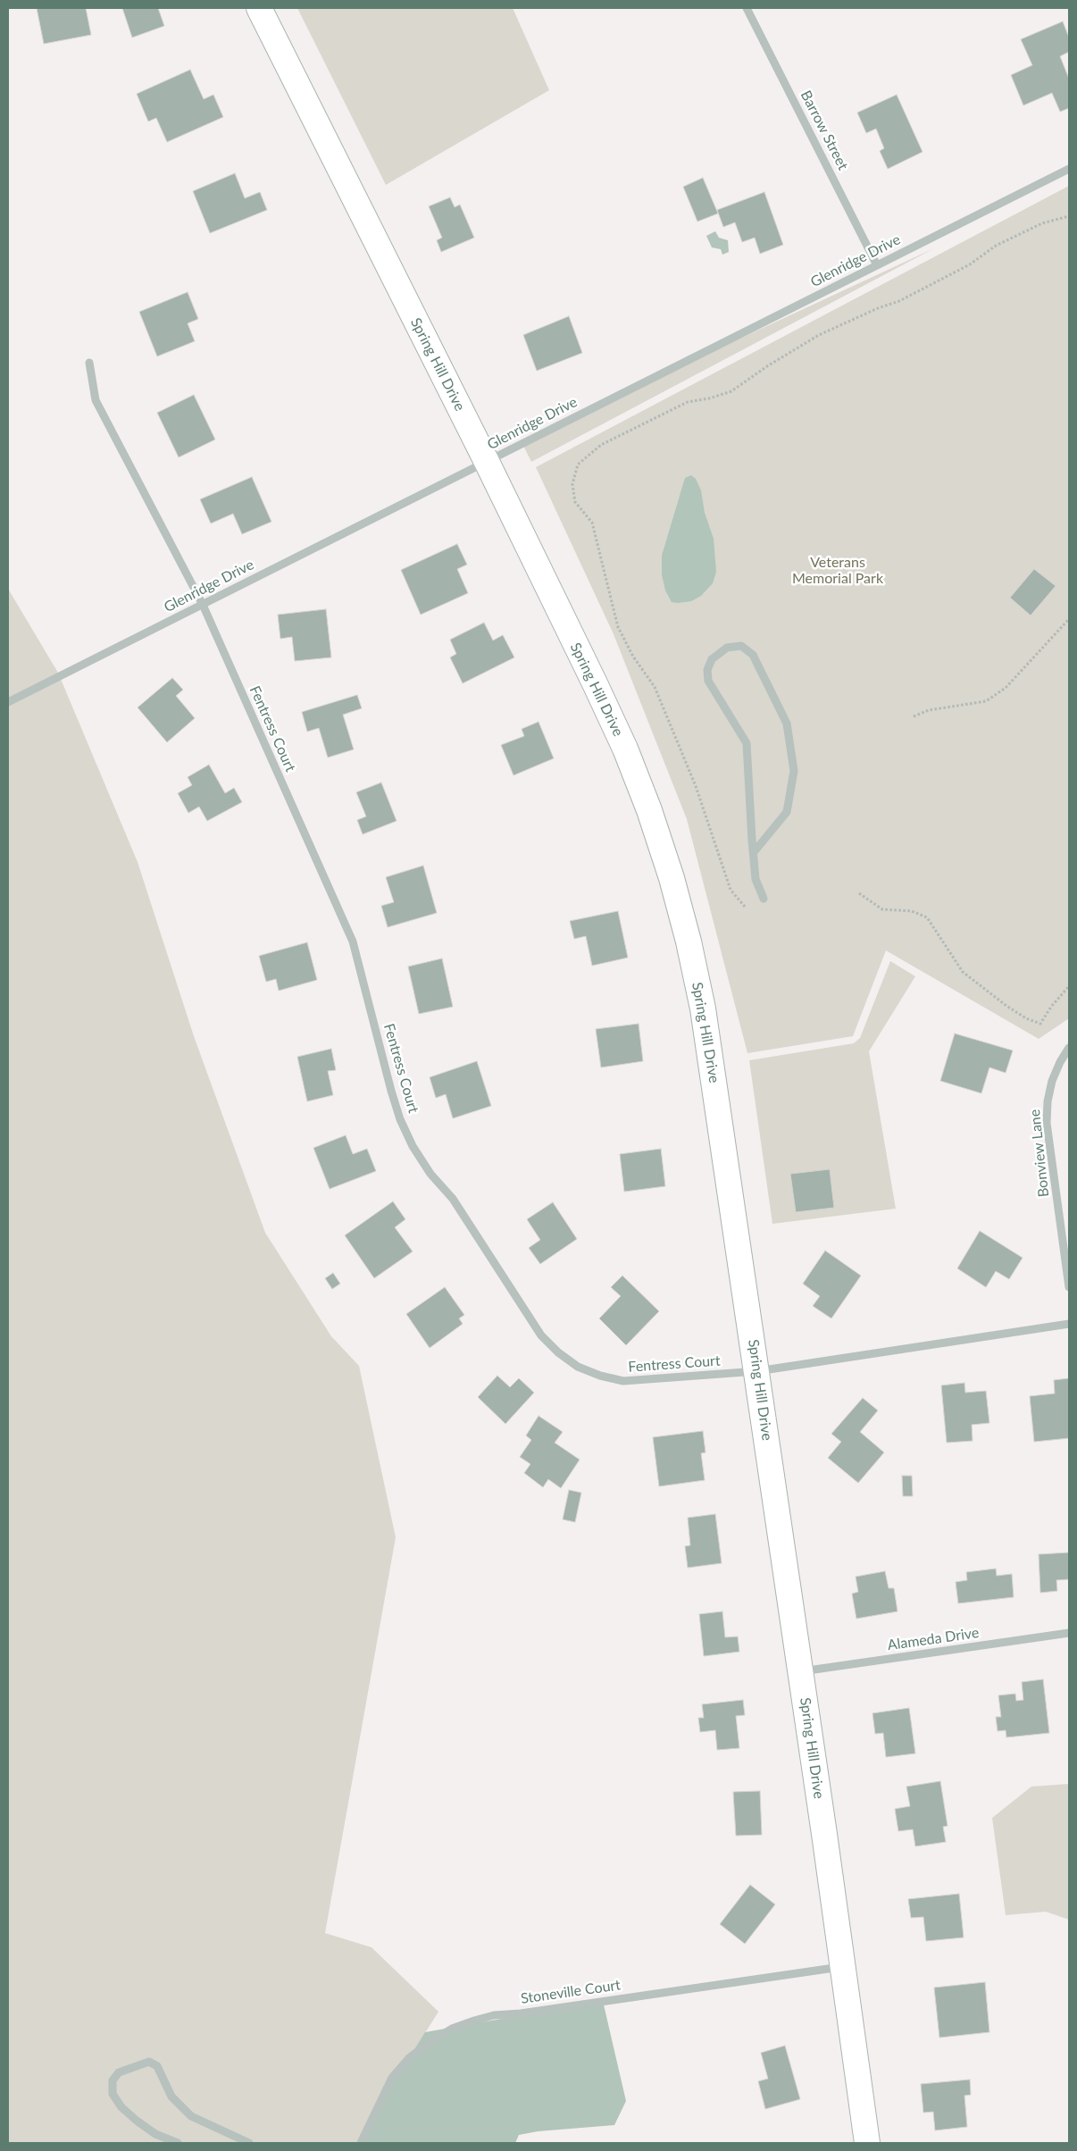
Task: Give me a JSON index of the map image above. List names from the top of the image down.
{
  "streets": {
    "main road": ["Spring Hill Drive"],
    "street": [
      "Barrow Street",
      "Glenridge Drive",
      "Fentress Court",
      "Bonview Lane",
      "Alameda Drive",
      "Stoneville Court"
    ]
  },
  "crossings": [
    ["Barrow Street", "Glenridge Drive"],
    ["Glenridge Drive", "Spring Hill Drive"],
    ["Glenridge Drive", "Fentress Court"],
    ["Spring Hill Drive", "Fentress Court"],
    ["Spring Hill Drive", "Alameda Drive"],
    ["Spring Hill Drive", "Stoneville Court"]
  ],
  "parks": ["Veterans Memorial Park"]
}
